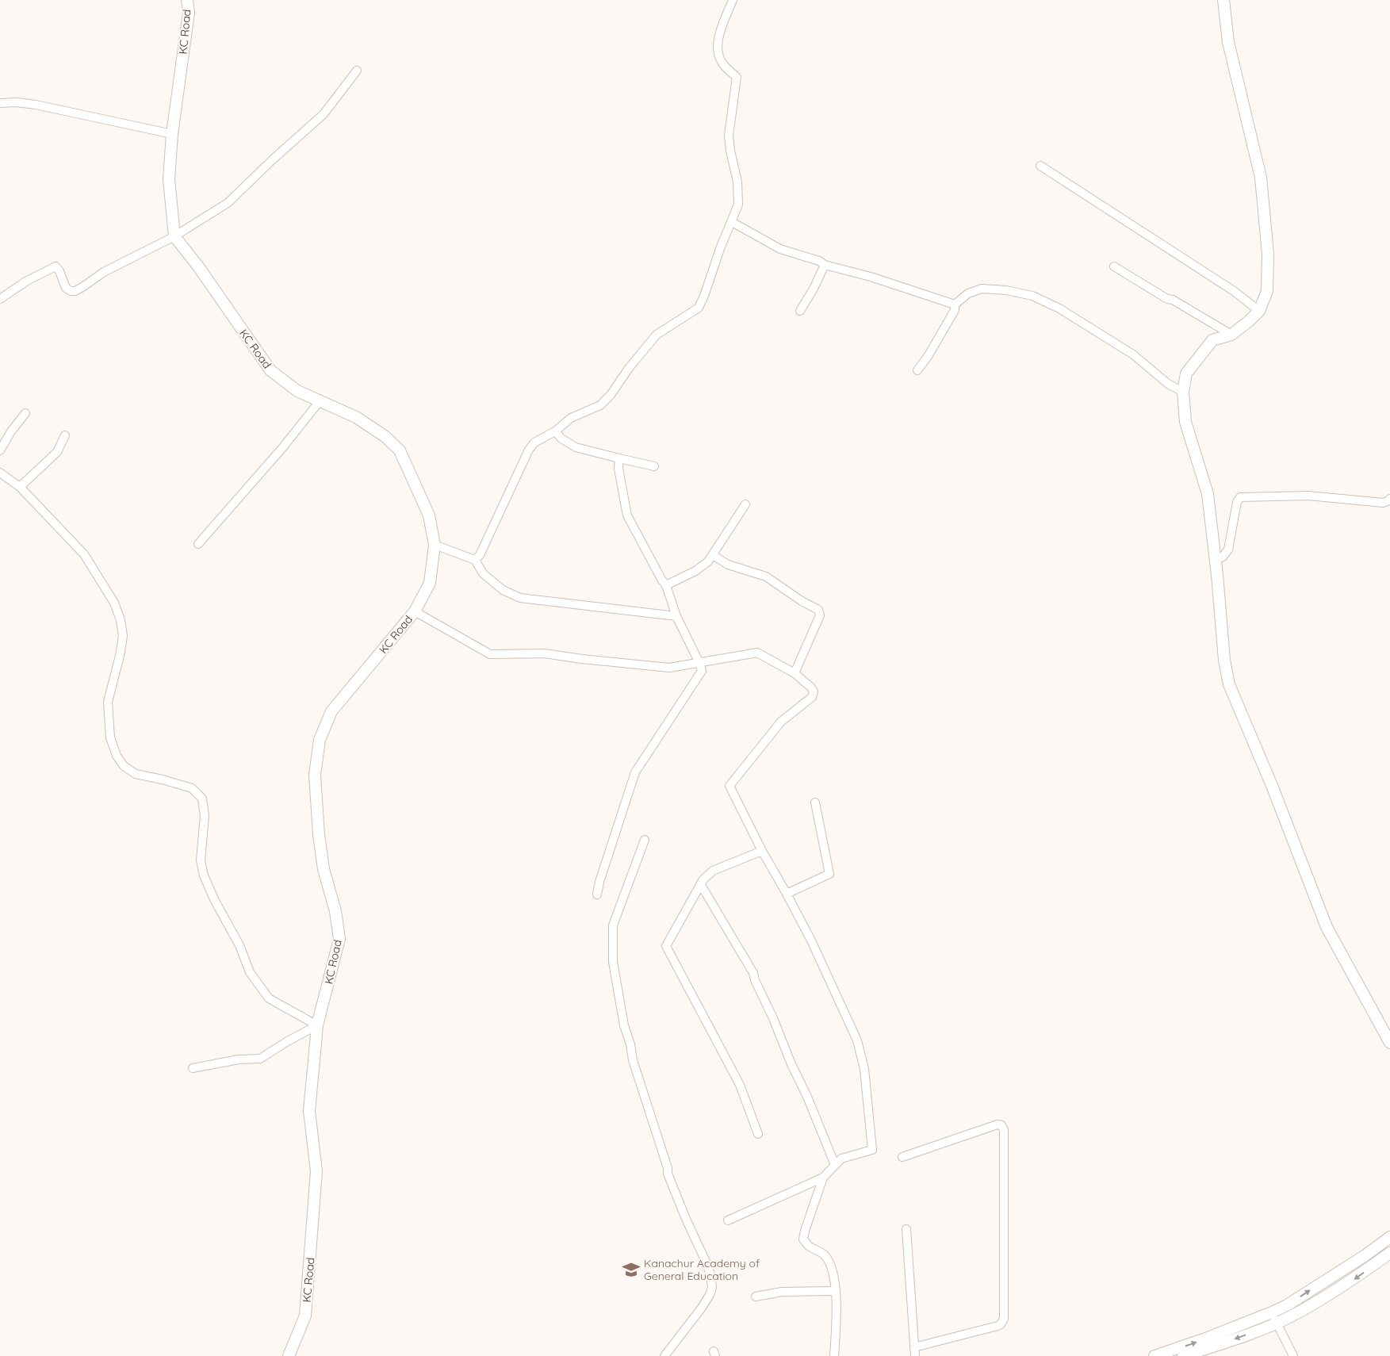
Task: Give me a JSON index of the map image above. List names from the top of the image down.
{
  "streets": {
    "main road": ["KC Road"]
  },
  "places": {
    "school or university": ["Kanachur Academy of General Education"]
  }
}
